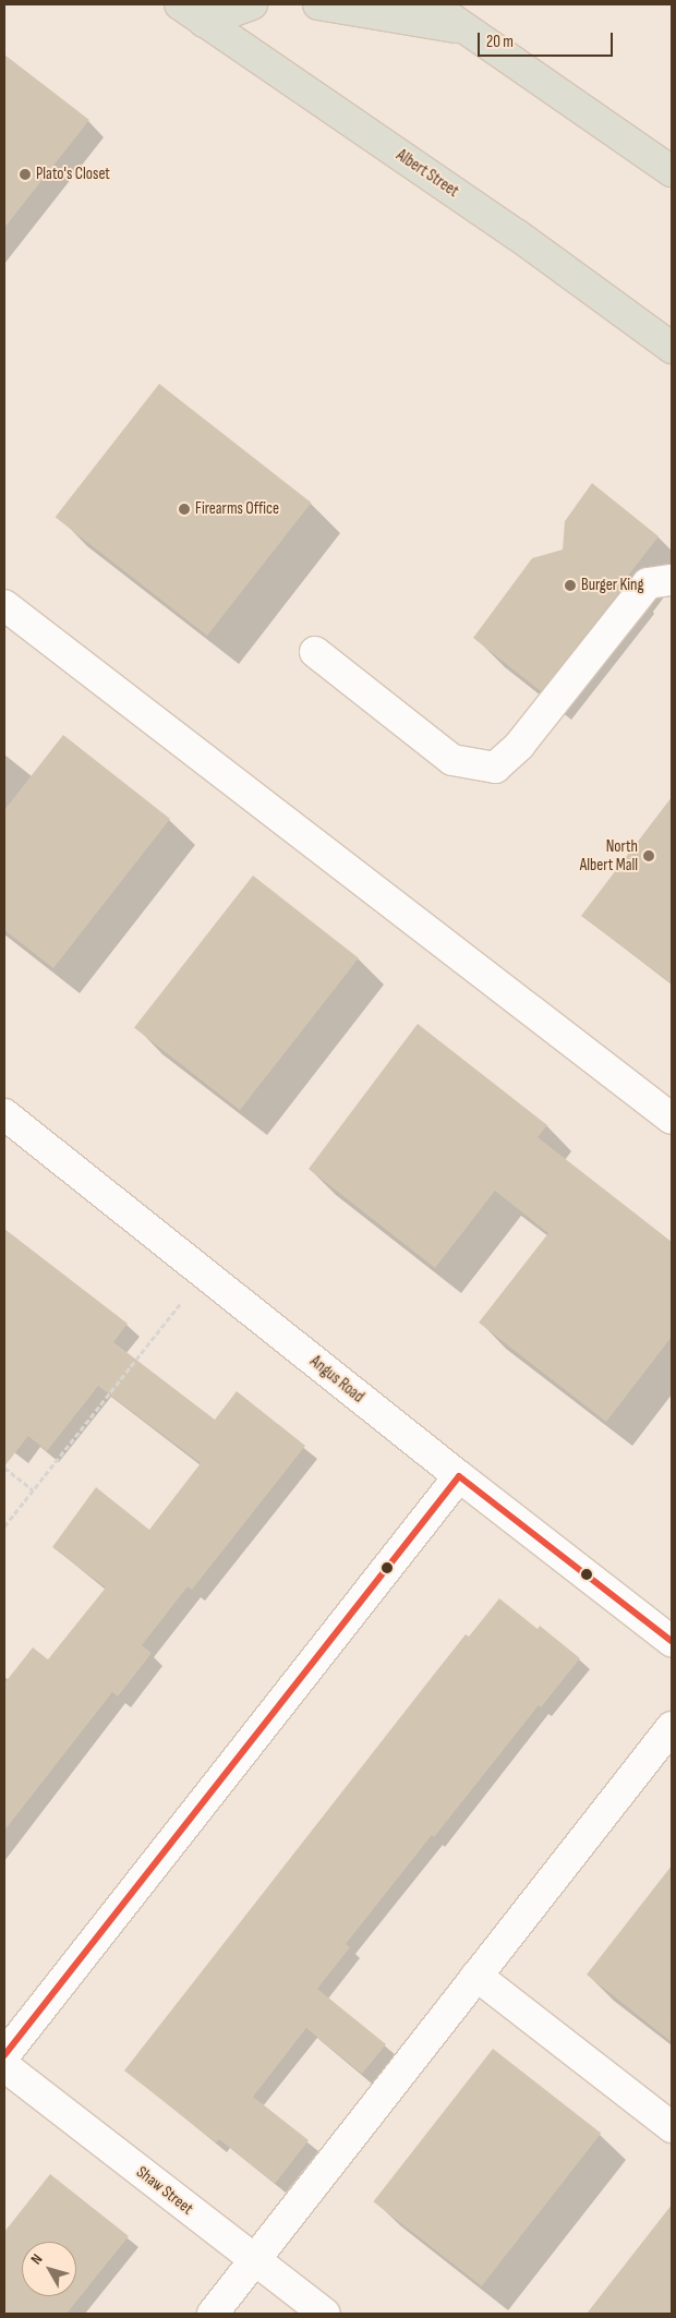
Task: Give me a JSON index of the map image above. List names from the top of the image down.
{
  "streets": {
    "main road": ["Albert Street"],
    "street": ["Angus Road", "Shaw Street"]
  },
  "places": [
    "Plato's Closet",
    "Firearms Office",
    "Burger King",
    "North Albert Mall"
  ],
  "scale_bar": "20 m",
  "north": "top left"
}
